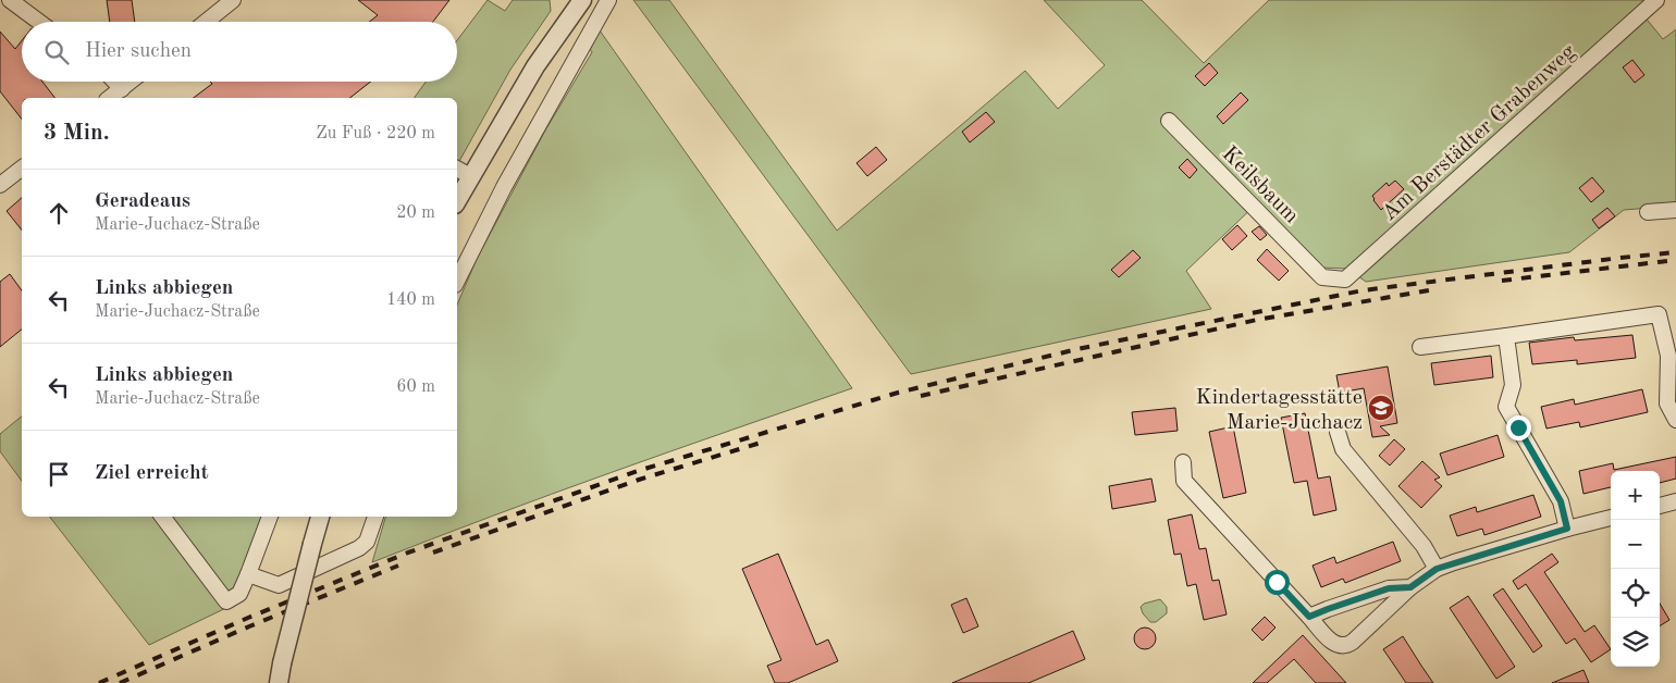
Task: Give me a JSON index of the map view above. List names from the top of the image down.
{
  "streets": {
    "street": ["Am Berstädter Grabenweg", "Keilsbaum"]
  },
  "crossings": [
    ["Am Berstädter Grabenweg", "Keilsbaum"]
  ],
  "places": {
    "school or university": ["Kindertagesstätte Marie-Juchacz"]
  },
  "page": {
    "search": "Hier suchen",
    "heading": ["3 Min.", "Zu Fuß · 220 m"],
    "list": [
      ["Geradeaus", "Marie-Juchacz-Straße", "20 m"],
      ["Links abbiegen", "Marie-Juchacz-Straße", "140 m"],
      ["Links abbiegen", "Marie-Juchacz-Straße", "60 m"],
      "Ziel erreicht"
    ],
    "map_buttons": ["+", "−"]
  }
}
